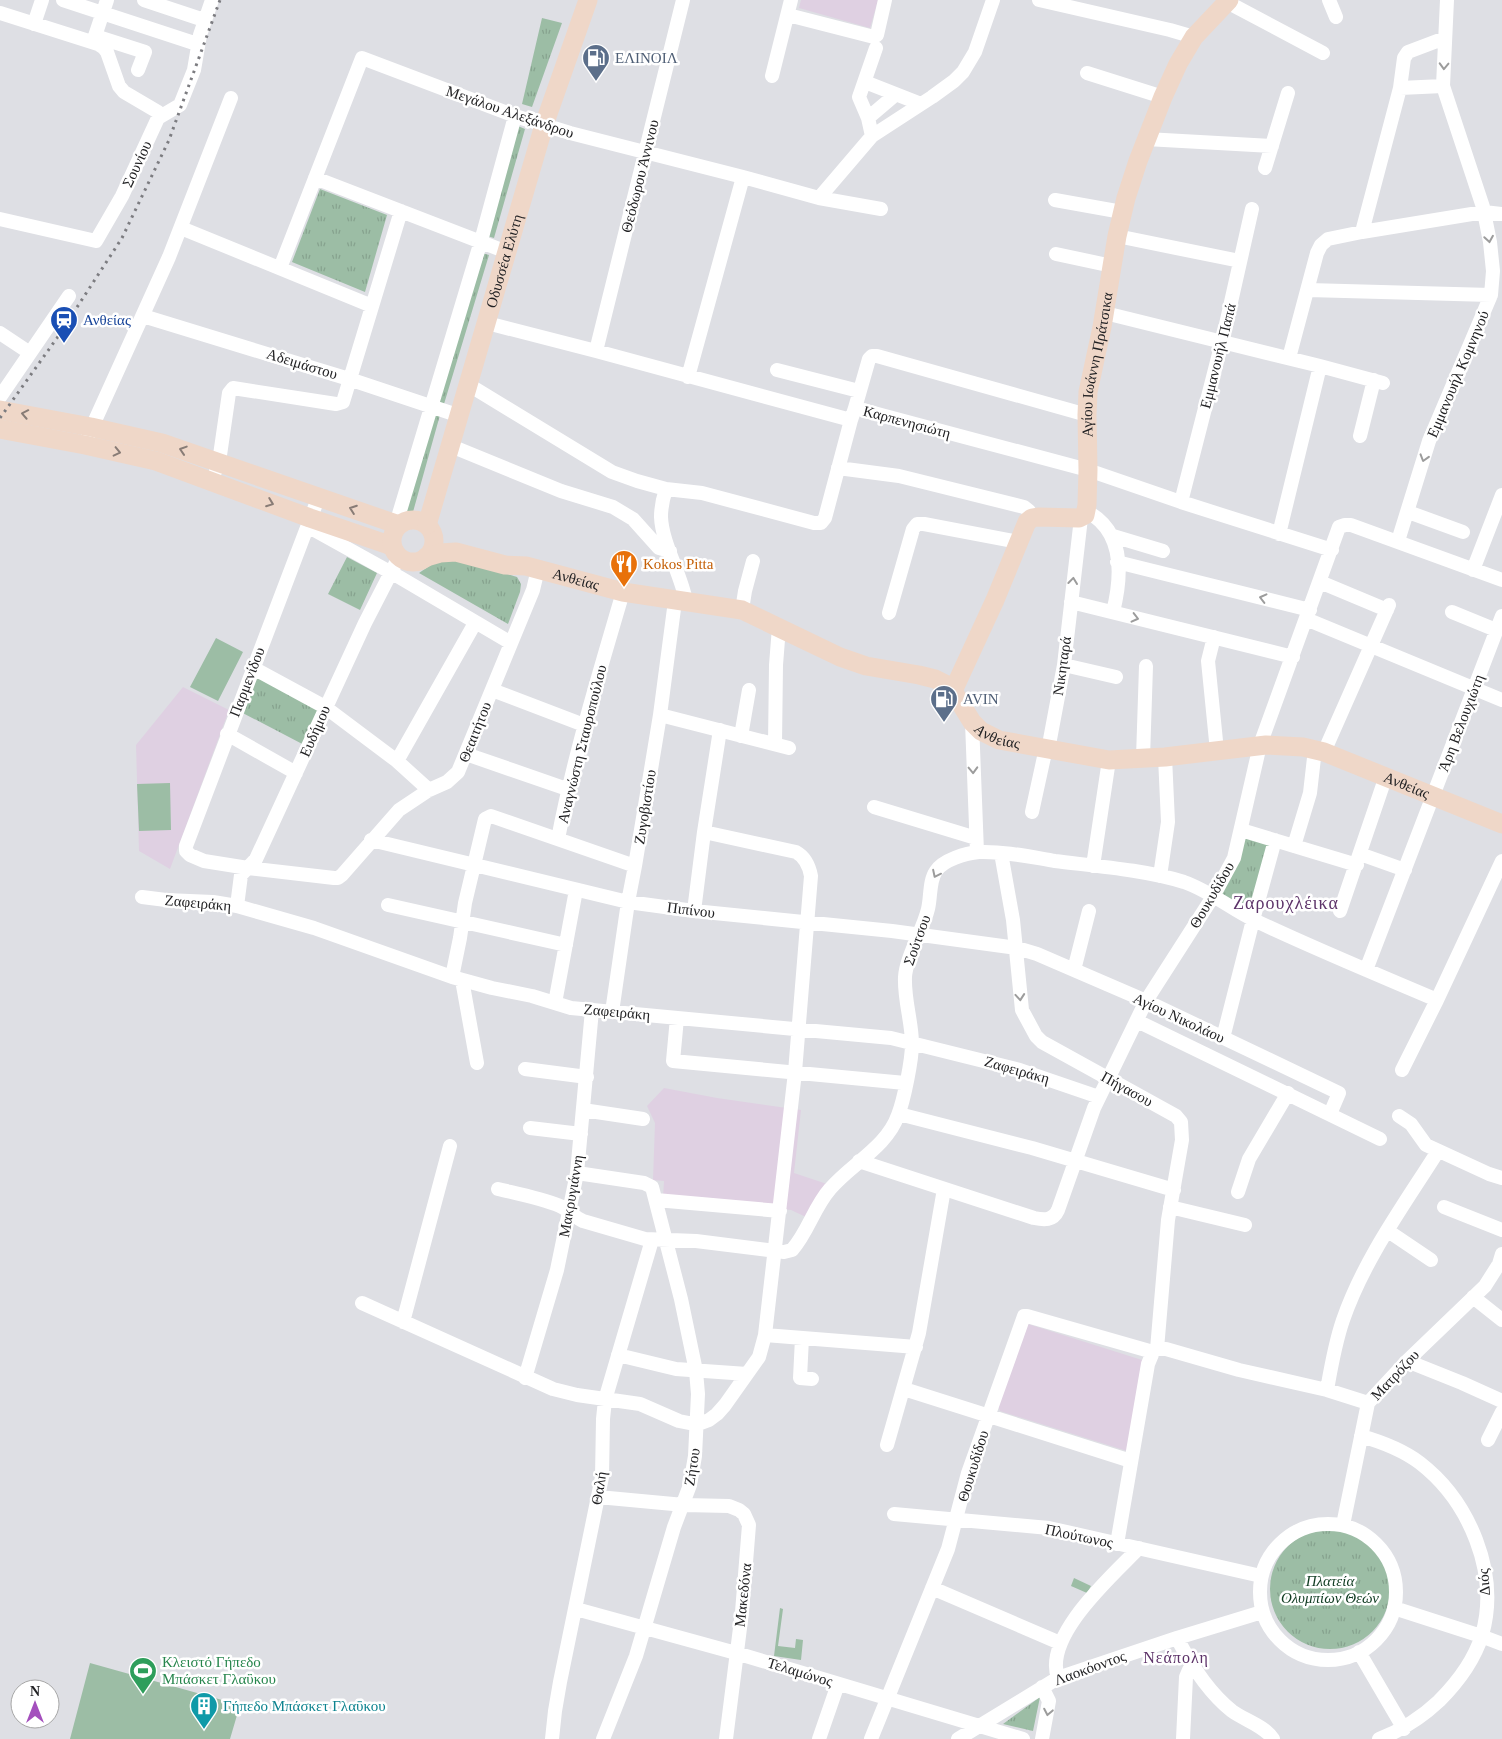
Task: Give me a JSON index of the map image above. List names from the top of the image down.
{
  "streets": {
    "main road": ["Οδυσσέα Ελύτη", "Αγίου Ιωάννη Πράτσικα", "Ανθείας"],
    "street": [
      "Μεγάλου Αλεξάνδρου",
      "Σουνίου",
      "Θεόδωρου Άννινου",
      "Εμμανουήλ Παπά",
      "Αδειμάστου",
      "Εμμανουήλ Κομνηνού",
      "Καρπενησιώτη",
      "Νικηταρά",
      "Παρμενίδου",
      "Άρη Βελουχιώτη",
      "Ευδήμου",
      "Θεαιτήτου",
      "Αναγνώστη Σταυροπούλου",
      "Ζυγοβιστίου",
      "Θουκυδίδου",
      "Ζαφειράκη",
      "Πιπίνου",
      "Σούτσου",
      "Αγίου Νικολάου",
      "Πήγασου",
      "Μακρυγιάννη",
      "Ματρόζου",
      "Ζήτου",
      "Θαλή",
      "Πλούτωνος",
      "Διός",
      "Μακεδόνα",
      "Λαοκόοντος",
      "Τελαμώνος"
    ]
  },
  "crossings": [
    ["Μεγάλου Αλεξάνδρου", "Θεόδωρου Άννινου"],
    ["Μεγάλου Αλεξάνδρου", "Οδυσσέα Ελύτη"],
    ["Θεόδωρου Άννινου", "Καρπενησιώτη"],
    ["Οδυσσέα Ελύτη", "Αδειμάστου"],
    ["Οδυσσέα Ελύτη", "Καρπενησιώτη"],
    ["Οδυσσέα Ελύτη", "Ανθείας"],
    ["Οδυσσέα Ελύτη", "Ευδήμου"],
    ["Εμμανουήλ Παπά", "Καρπενησιώτη"],
    ["Αγίου Ιωάννη Πράτσικα", "Καρπενησιώτη"],
    ["Αγίου Ιωάννη Πράτσικα", "Νικηταρά"],
    ["Εμμανουήλ Κομνηνού", "Θουκυδίδου"],
    ["Καρπενησιώτη", "Θουκυδίδου"],
    ["Ανθείας", "Νικηταρά"],
    ["Ανθείας", "Άρη Βελουχιώτη"],
    ["Ανθείας", "Ευδήμου"],
    ["Ανθείας", "Θεαιτήτου"],
    ["Ανθείας", "Αναγνώστη Σταυροπούλου"],
    ["Ανθείας", "Ζυγοβιστίου"],
    ["Ανθείας", "Θουκυδίδου"],
    ["Παρμενίδου", "Ευδήμου"],
    ["Παρμενίδου", "Θεαιτήτου"],
    ["Ευδήμου", "Θεαιτήτου"],
    ["Ευδήμου", "Ζαφειράκη"],
    ["Θεαιτήτου", "Πιπίνου"],
    ["Αναγνώστη Σταυροπούλου", "Ζαφειράκη"],
    ["Αναγνώστη Σταυροπούλου", "Πιπίνου"],
    ["Ζυγοβιστίου", "Ζαφειράκη"],
    ["Ζυγοβιστίου", "Πιπίνου"],
    ["Θουκυδίδου", "Ζαφειράκη"],
    ["Θουκυδίδου", "Αγίου Νικολάου"],
    ["Θουκυδίδου", "Πήγασου"],
    ["Θουκυδίδου", "Πλούτωνος"],
    ["Θουκυδίδου", "Τελαμώνος"],
    ["Ζαφειράκη", "Σούτσου"],
    ["Ζαφειράκη", "Μακρυγιάννη"],
    ["Πιπίνου", "Σούτσου"],
    ["Πιπίνου", "Αγίου Νικολάου"],
    ["Πιπίνου", "Πήγασου"],
    ["Αγίου Νικολάου", "Πήγασου"],
    ["Πήγασου", "Πλούτωνος"],
    ["Ματρόζου", "Πλούτωνος"],
    ["Ματρόζου", "Διός"],
    ["Ματρόζου", "Λαοκόοντος"],
    ["Ζήτου", "Θαλή"],
    ["Ζήτου", "Μακεδόνα"],
    ["Ζήτου", "Τελαμώνος"],
    ["Θαλή", "Τελαμώνος"],
    ["Πλούτωνος", "Λαοκόοντος"],
    ["Μακεδόνα", "Τελαμώνος"],
    ["Λαοκόοντος", "Τελαμώνος"]
  ],
  "one_way": ["Σούτσου"],
  "districts": ["Ζαρουχλέικα", "Νεάπολη"],
  "parks": ["Πλατεία Ολυμπίων Θεών"],
  "places": {
    "fuel station": ["ΕΛΙΝΟΙΛ", "AVIN"],
    "station": ["Ανθείας"],
    "restaurant": ["Kokos Pitta"],
    "sports": ["Κλειστό Γήπεδο Μπάσκετ Γλαΰκου"],
    "building": ["Γήπεδο Μπάσκετ Γλαΰκου"]
  },
  "north": "top"
}
